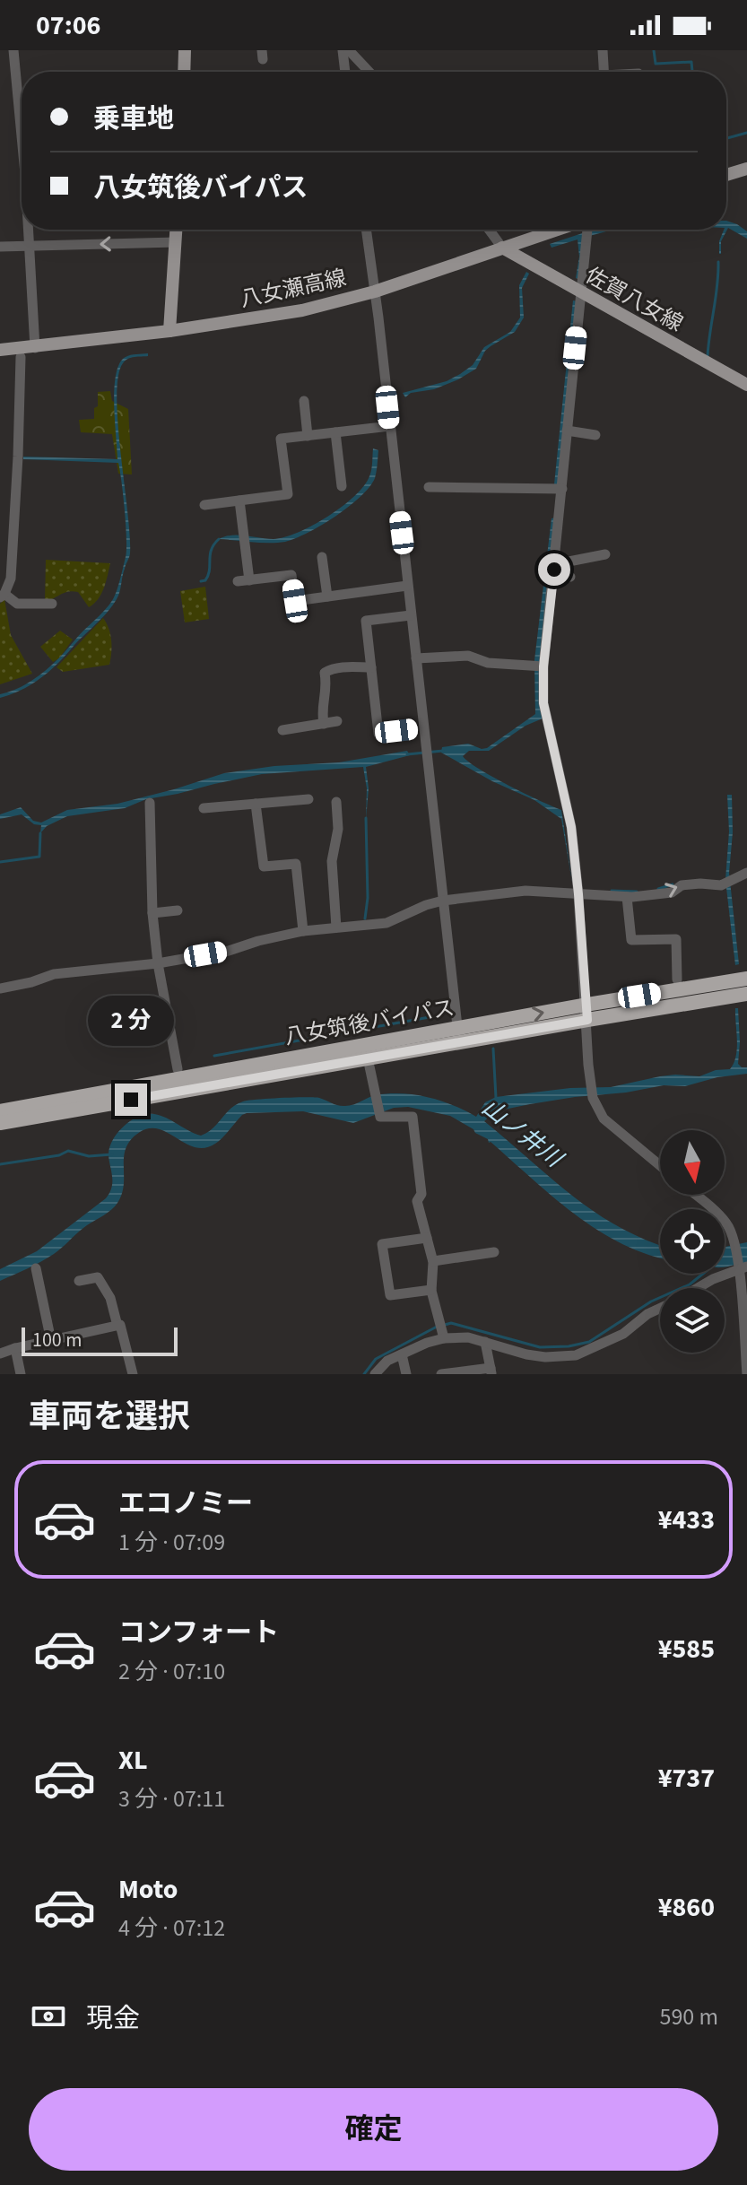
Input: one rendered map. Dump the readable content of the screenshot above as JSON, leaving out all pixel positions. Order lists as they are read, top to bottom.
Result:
{
  "streets": {
    "highway": ["八女筑後バイパス"],
    "main road": ["八女瀬高線", "佐賀八女線"]
  },
  "crossings": [
    ["八女瀬高線", "佐賀八女線"]
  ],
  "water": ["山ノ井川"],
  "scale_bar": "100 m",
  "north": "bottom",
  "page": {
    "status": "07:06",
    "banner": ["乗車地", "八女筑後バイパス"],
    "bubble": "2 分",
    "scale": "100 m",
    "heading": "車両を選択",
    "list": [
      {
        "name": "エコノミー",
        "note": "1 分 · 07:09",
        "value": "¥433"
      },
      {
        "name": "コンフォート",
        "note": "2 分 · 07:10",
        "value": "¥585"
      },
      {
        "name": "XL",
        "note": "3 分 · 07:11",
        "value": "¥737"
      },
      {
        "name": "Moto",
        "note": "4 分 · 07:12",
        "value": "¥860"
      }
    ],
    "pay": ["現金", "590 m"],
    "buttons": "確定"
  }
}
